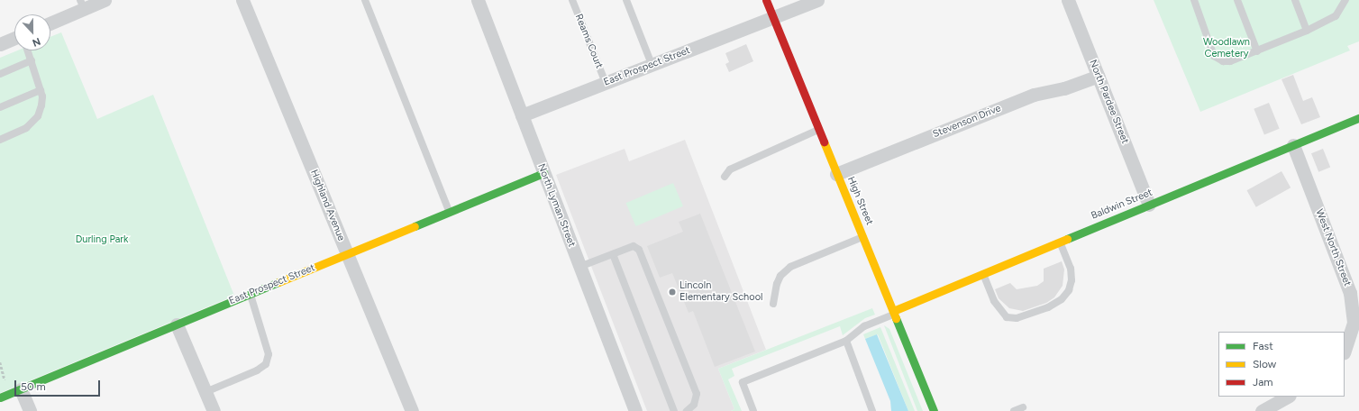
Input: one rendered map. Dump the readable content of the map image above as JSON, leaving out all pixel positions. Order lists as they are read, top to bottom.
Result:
{
  "streets": {
    "street": [
      "East Prospect Street",
      "North Pardee Street",
      "Stevenson Drive",
      "High Street",
      "Baldwin Street",
      "Highland Avenue",
      "North Lyman Street",
      "West North Street"
    ],
    "lane": ["Reams Court"]
  },
  "crossings": [
    ["Reams Court", "East Prospect Street"],
    ["East Prospect Street", "High Street"],
    ["East Prospect Street", "Highland Avenue"],
    ["East Prospect Street", "North Lyman Street"],
    ["North Pardee Street", "Stevenson Drive"],
    ["North Pardee Street", "Baldwin Street"],
    ["Stevenson Drive", "High Street"],
    ["High Street", "Baldwin Street"],
    ["Baldwin Street", "West North Street"]
  ],
  "parks": ["Woodlawn Cemetery", "Durling Park"],
  "places": ["Lincoln Elementary School"],
  "legend": ["Fast", "Slow", "Jam"],
  "scale_bar": "50 m",
  "north": "bottom"
}
